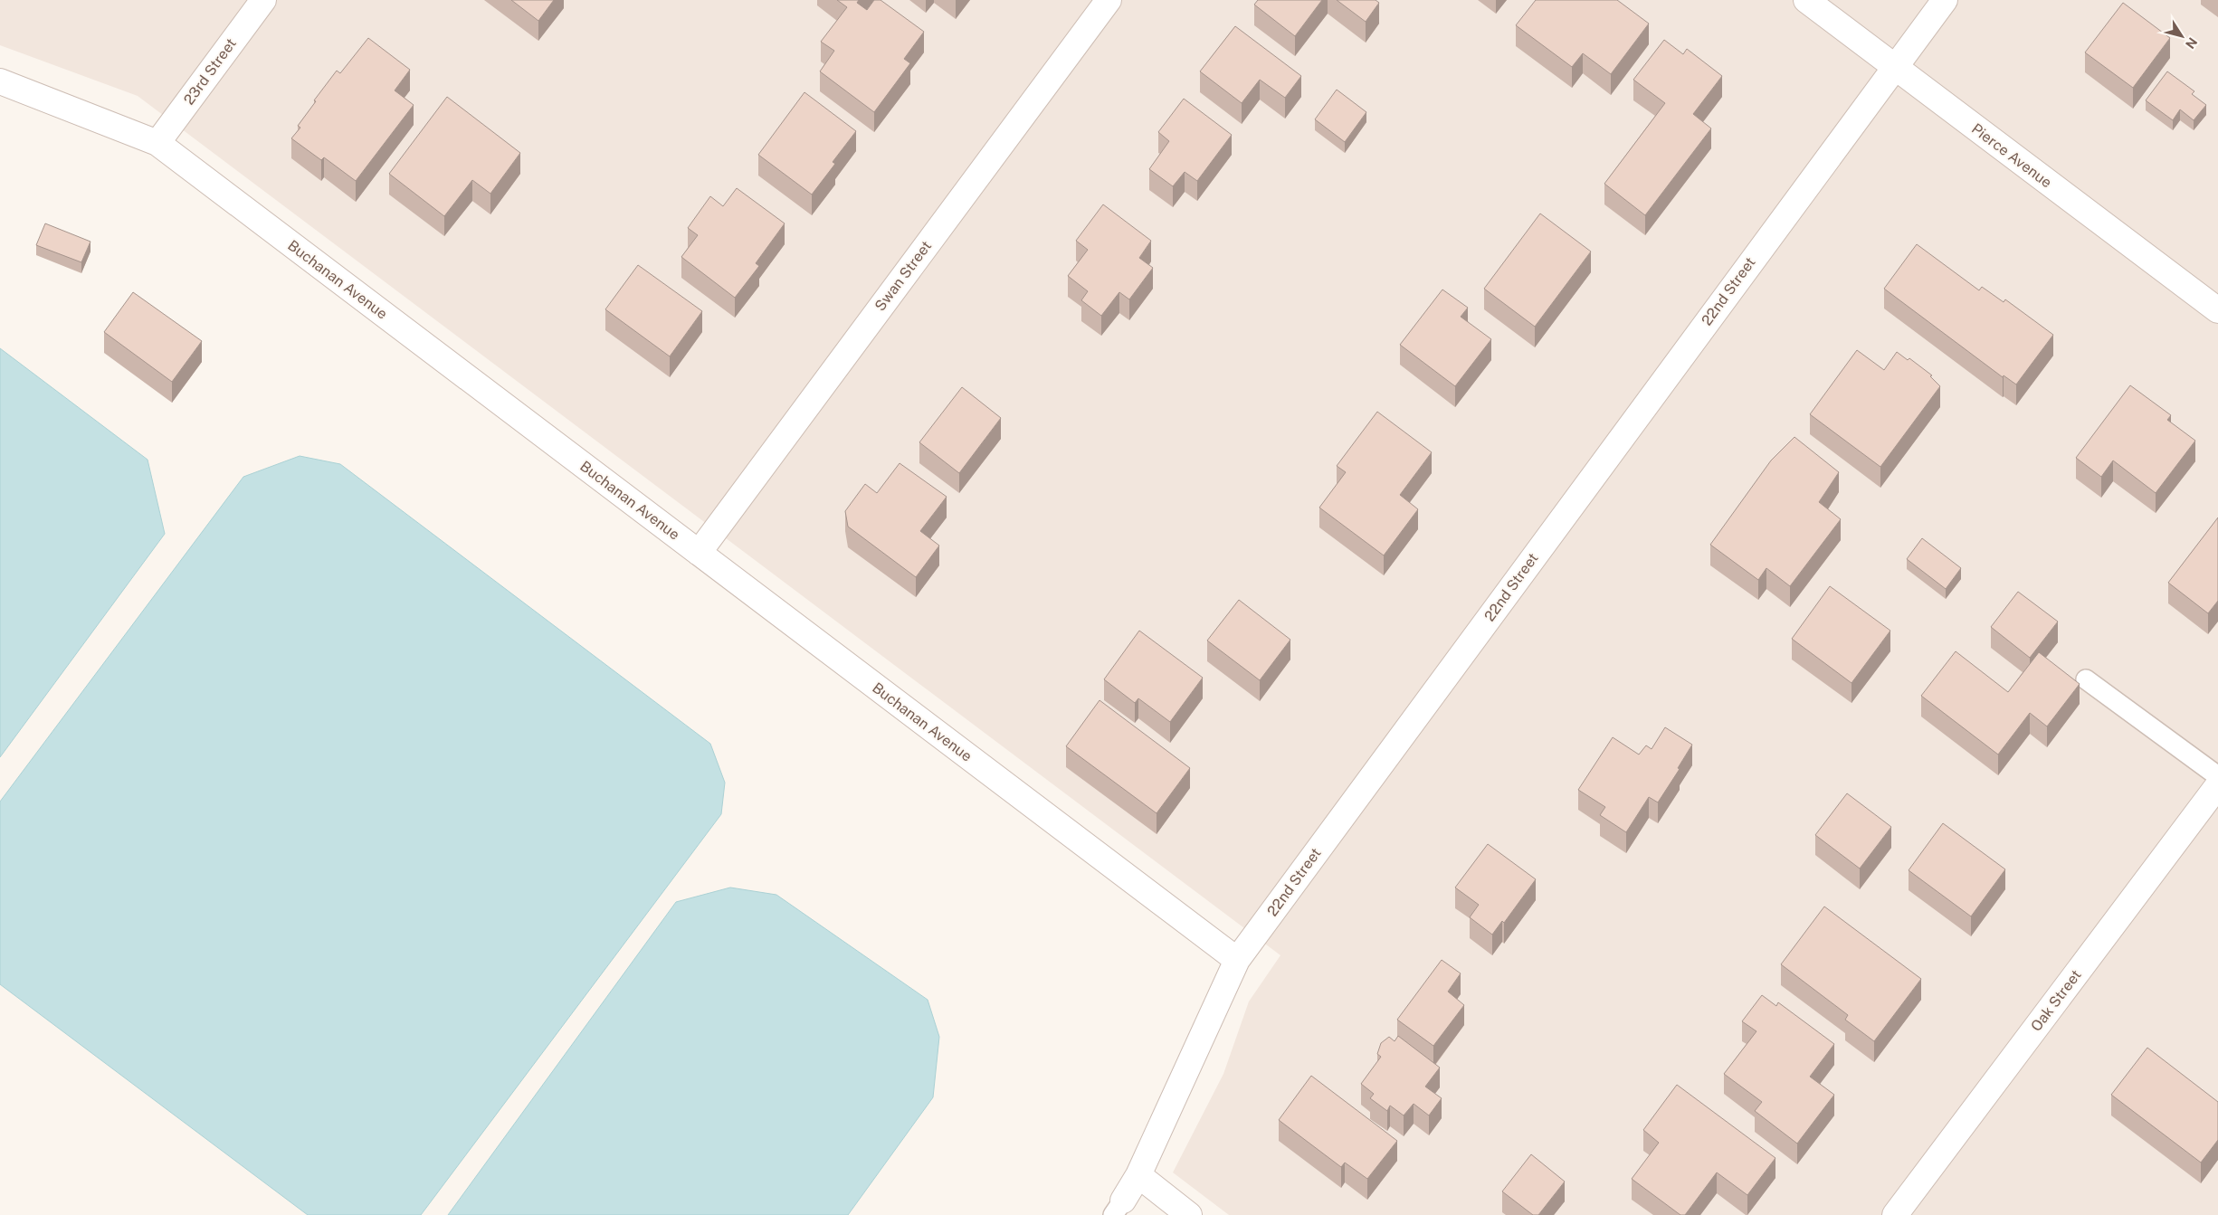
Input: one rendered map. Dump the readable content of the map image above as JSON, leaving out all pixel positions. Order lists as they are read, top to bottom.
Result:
{
  "streets": {
    "street": [
      "23rd Street",
      "Pierce Avenue",
      "Swan Street",
      "Buchanan Avenue",
      "22nd Street",
      "Oak Street"
    ]
  },
  "crossings": [
    ["23rd Street", "Buchanan Avenue"],
    ["Pierce Avenue", "22nd Street"],
    ["Swan Street", "Buchanan Avenue"],
    ["Buchanan Avenue", "22nd Street"]
  ],
  "north": "bottom right"
}
